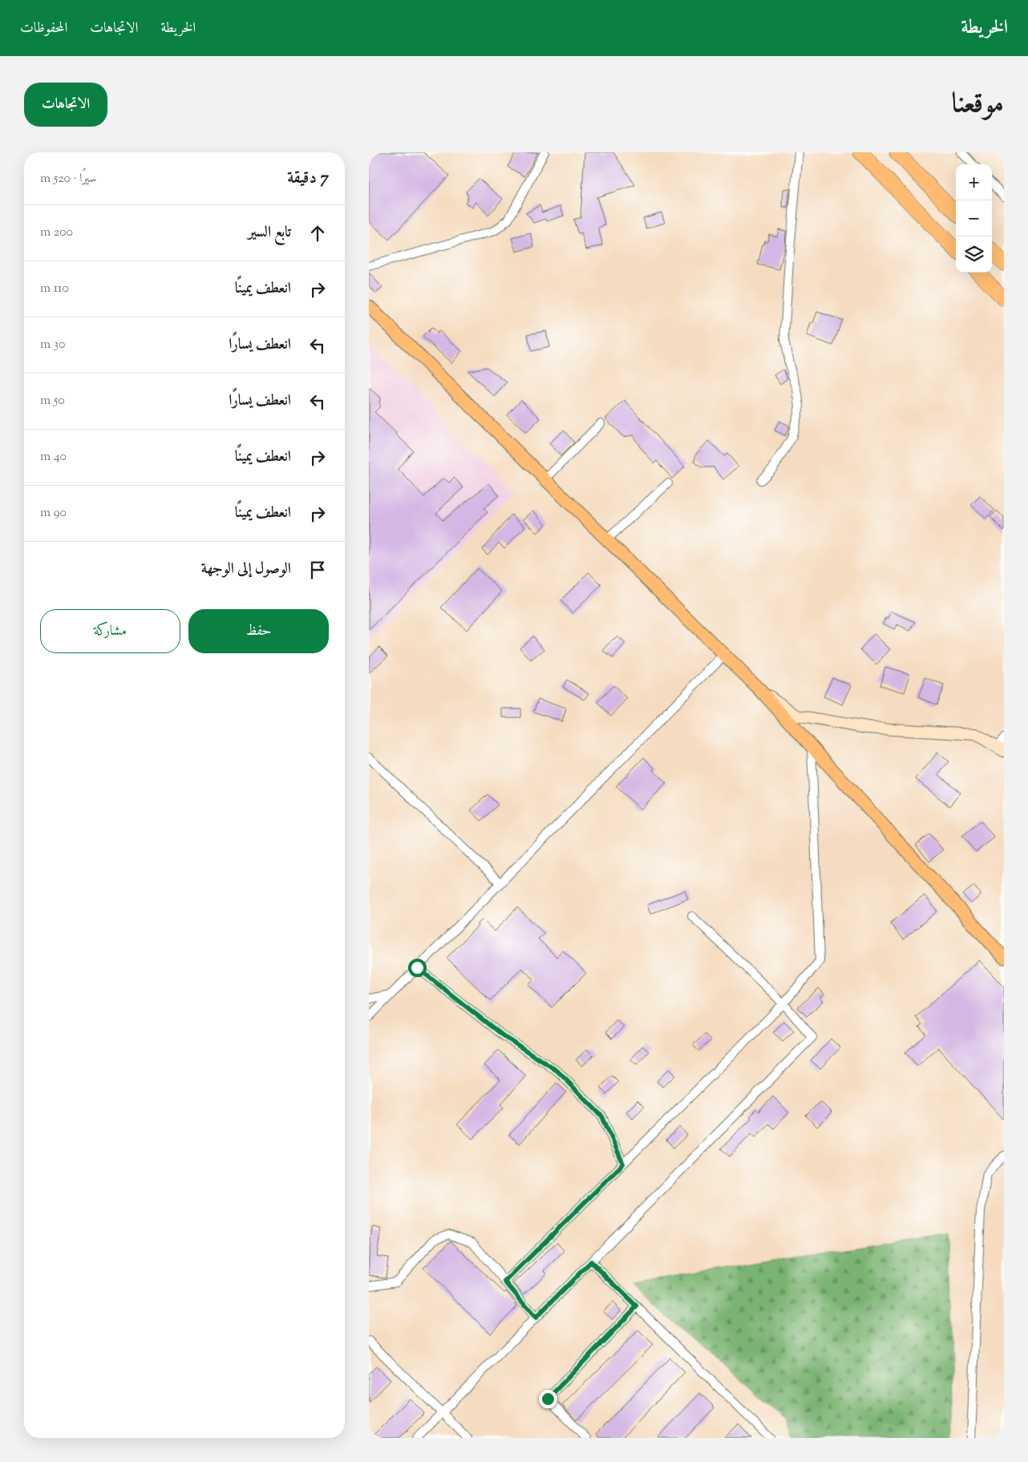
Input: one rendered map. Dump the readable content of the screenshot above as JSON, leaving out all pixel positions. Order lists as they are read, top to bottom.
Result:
{
  "page": {
    "header": "الخريطة",
    "nav": ["الخريطة", "الاتجاهات", "المحفوظات"],
    "title": "موقعنا",
    "buttons": [
      "الاتجاهات",
      ["حفظ", "مشاركة"]
    ],
    "heading": ["7 دقيقة", "سيرًا · 520 m"],
    "map_buttons": ["+", "−"],
    "list": [
      ["تابع السير", "200 m"],
      ["انعطف يمينًا", "110 m"],
      ["انعطف يسارًا", "30 m"],
      ["انعطف يسارًا", "50 m"],
      ["انعطف يمينًا", "40 m"],
      ["انعطف يمينًا", "90 m"],
      "الوصول إلى الوجهة"
    ]
  }
}
